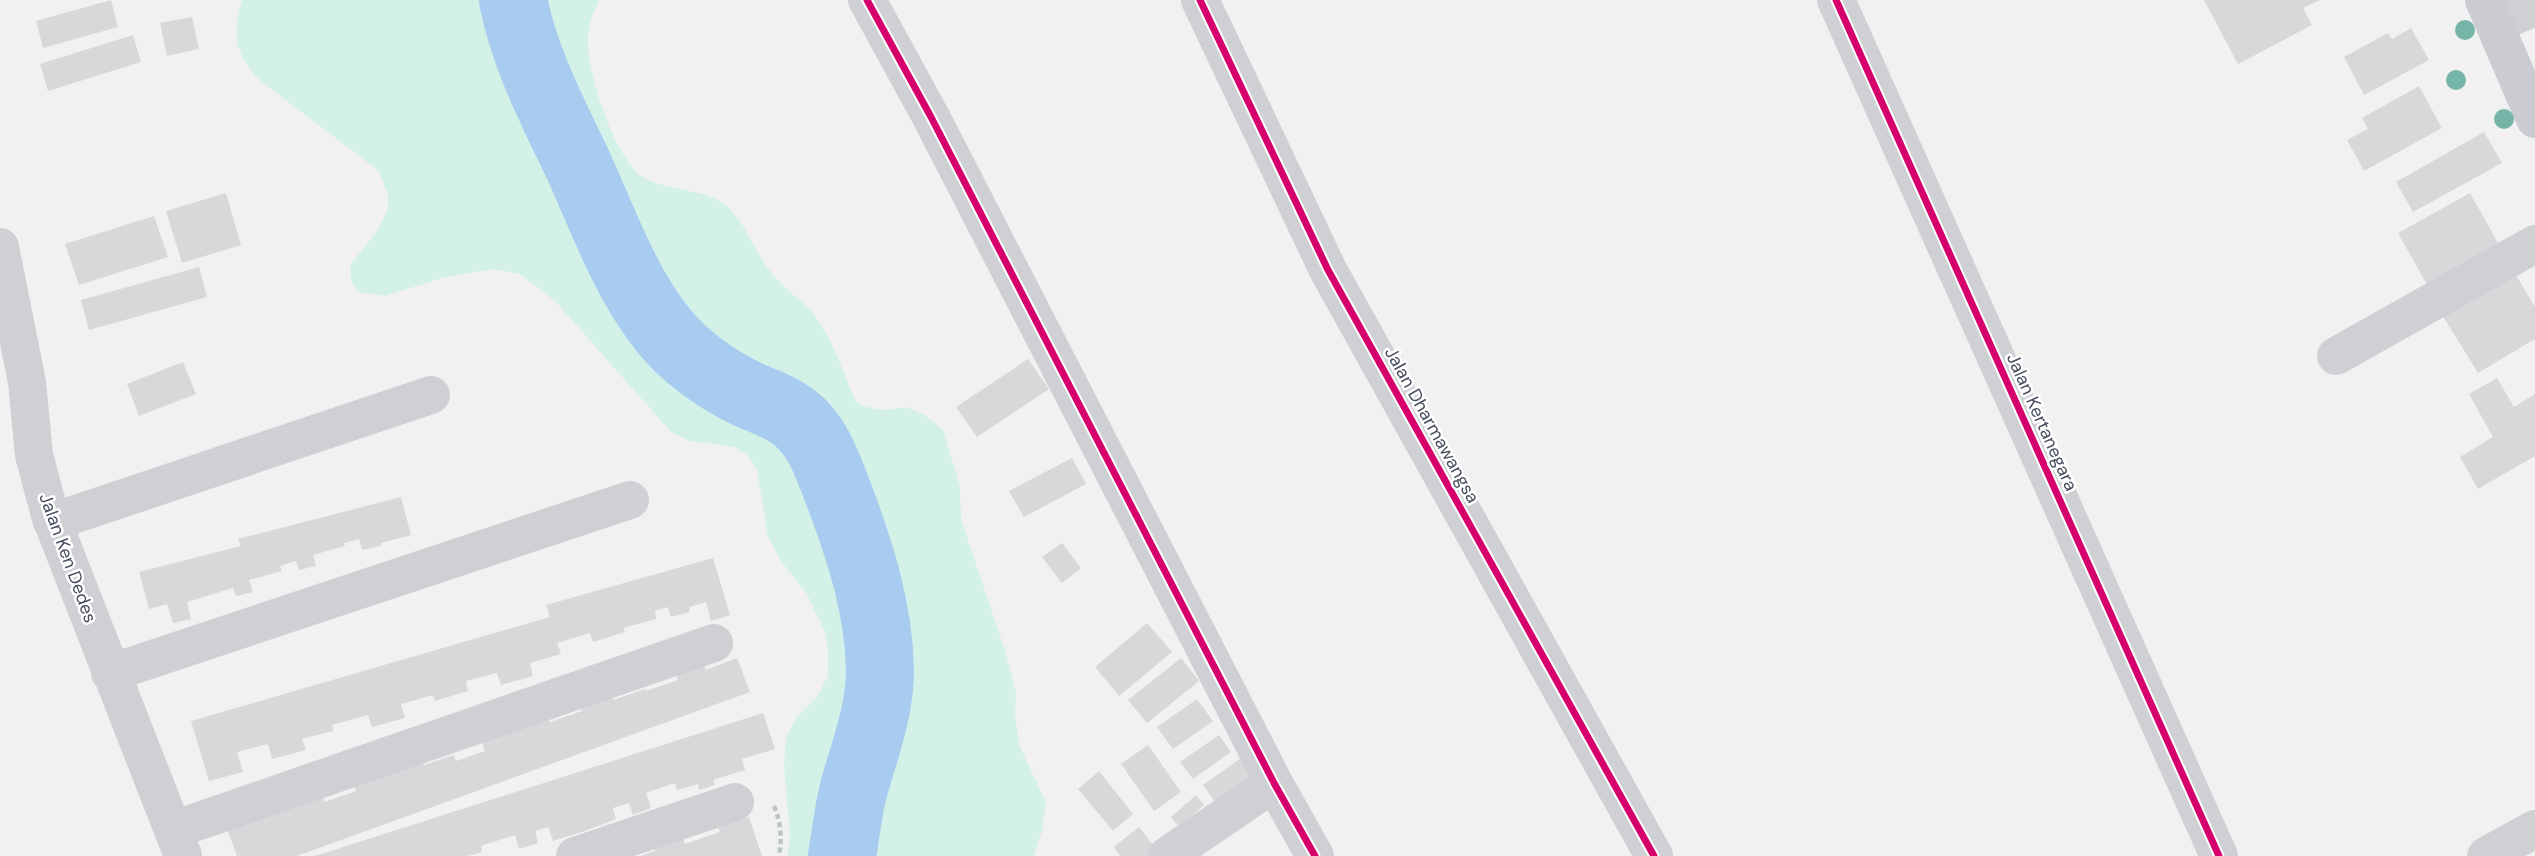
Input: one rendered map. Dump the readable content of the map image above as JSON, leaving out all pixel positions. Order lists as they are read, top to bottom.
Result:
{
  "streets": {
    "street": ["Jalan Kertanegara", "Jalan Dharmawangsa", "Jalan Ken Dedes"]
  }
}
